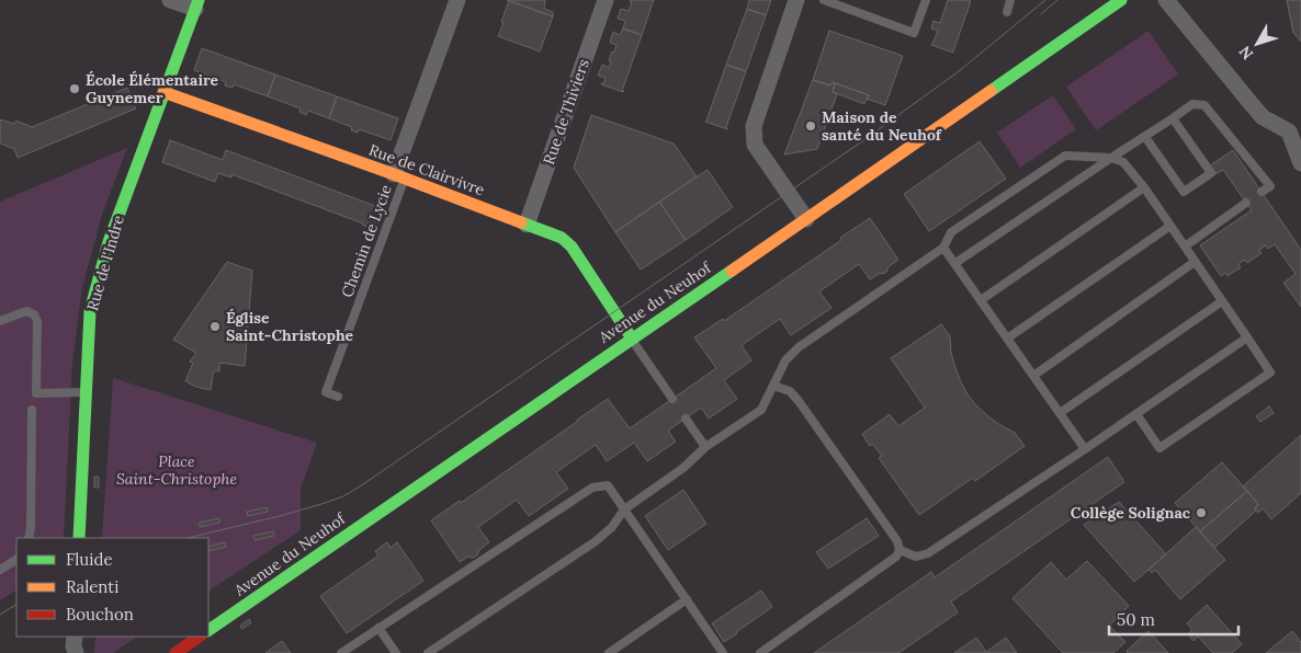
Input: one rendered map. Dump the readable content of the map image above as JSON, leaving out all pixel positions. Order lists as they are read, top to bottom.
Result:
{
  "streets": {
    "street": [
      "Rue de Thiviers",
      "Rue de Clairvivre",
      "Rue de l'Indre",
      "Avenue du Neuhof"
    ],
    "lane": ["Chemin de Lycie"]
  },
  "crossings": [
    ["Rue de Thiviers", "Rue de Clairvivre"],
    ["Rue de Clairvivre", "Chemin de Lycie"],
    ["Rue de Clairvivre", "Rue de l'Indre"],
    ["Rue de Clairvivre", "Avenue du Neuhof"]
  ],
  "parks": ["Place Saint-Christophe"],
  "places": [
    "École Élémentaire Guynemer",
    "Maison de santé du Neuhof",
    "Église Saint-Christophe",
    "Collège Solignac"
  ],
  "legend": ["Fluide", "Ralenti", "Bouchon"],
  "scale_bar": "50 m",
  "north": "bottom left"
}
